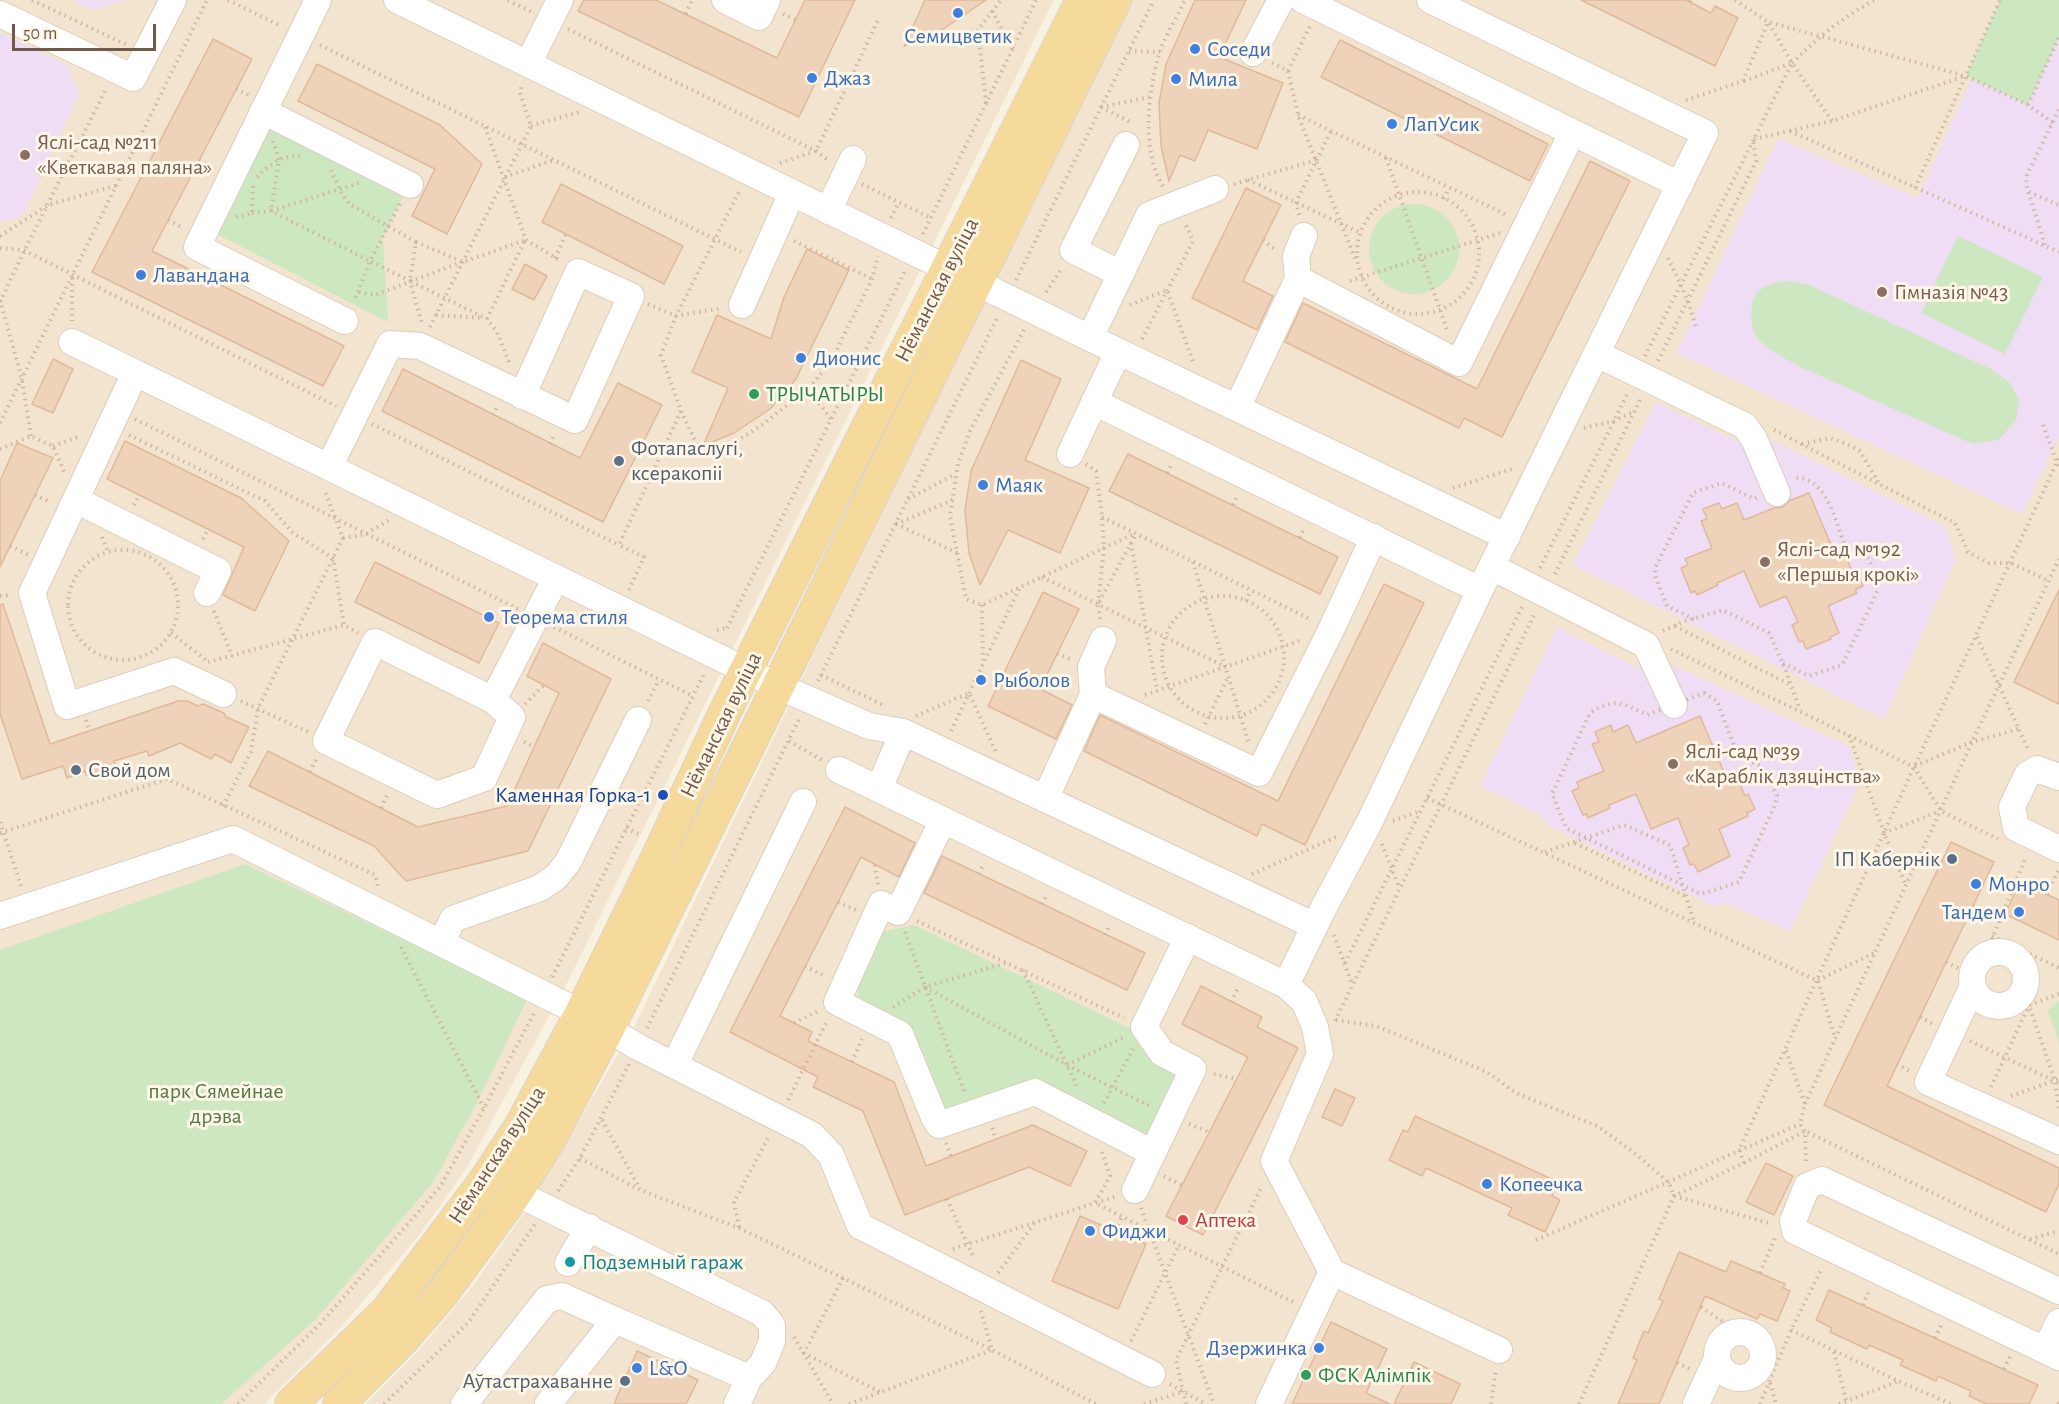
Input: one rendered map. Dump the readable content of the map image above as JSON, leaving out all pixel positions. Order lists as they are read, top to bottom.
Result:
{
  "streets": {
    "main road": ["Нёманская вуліца"]
  },
  "parks": ["парк Сямейнае дрэва"],
  "places": [
    "Семицветик",
    "Соседи",
    "Джаз",
    "Мила",
    "ЛапУсик",
    "Яслі-сад №211 «Кветкавая паляна»",
    "Лавандана",
    "Гімназія №43",
    "Дионис",
    "ТРЫЧАТЫРЫ",
    "Фотапаслугі, ксеракопіі",
    "Маяк",
    "Яслі-сад №192 «Першыя крокі»",
    "Теорема стиля",
    "Рыболов",
    "Яслі-сад №39 «Караблік дзяцінства»",
    "Свой дом",
    "Каменная Горка-1",
    "ІП Кабернік",
    "Монро",
    "Тандем",
    "Копеечка",
    "Аптека",
    "Фиджи",
    "Подземный гараж",
    "Дзержинка",
    "L&O",
    "ФСК Алімпік",
    "Аўтастрахаванне"
  ],
  "scale_bar": "50 m"
}
